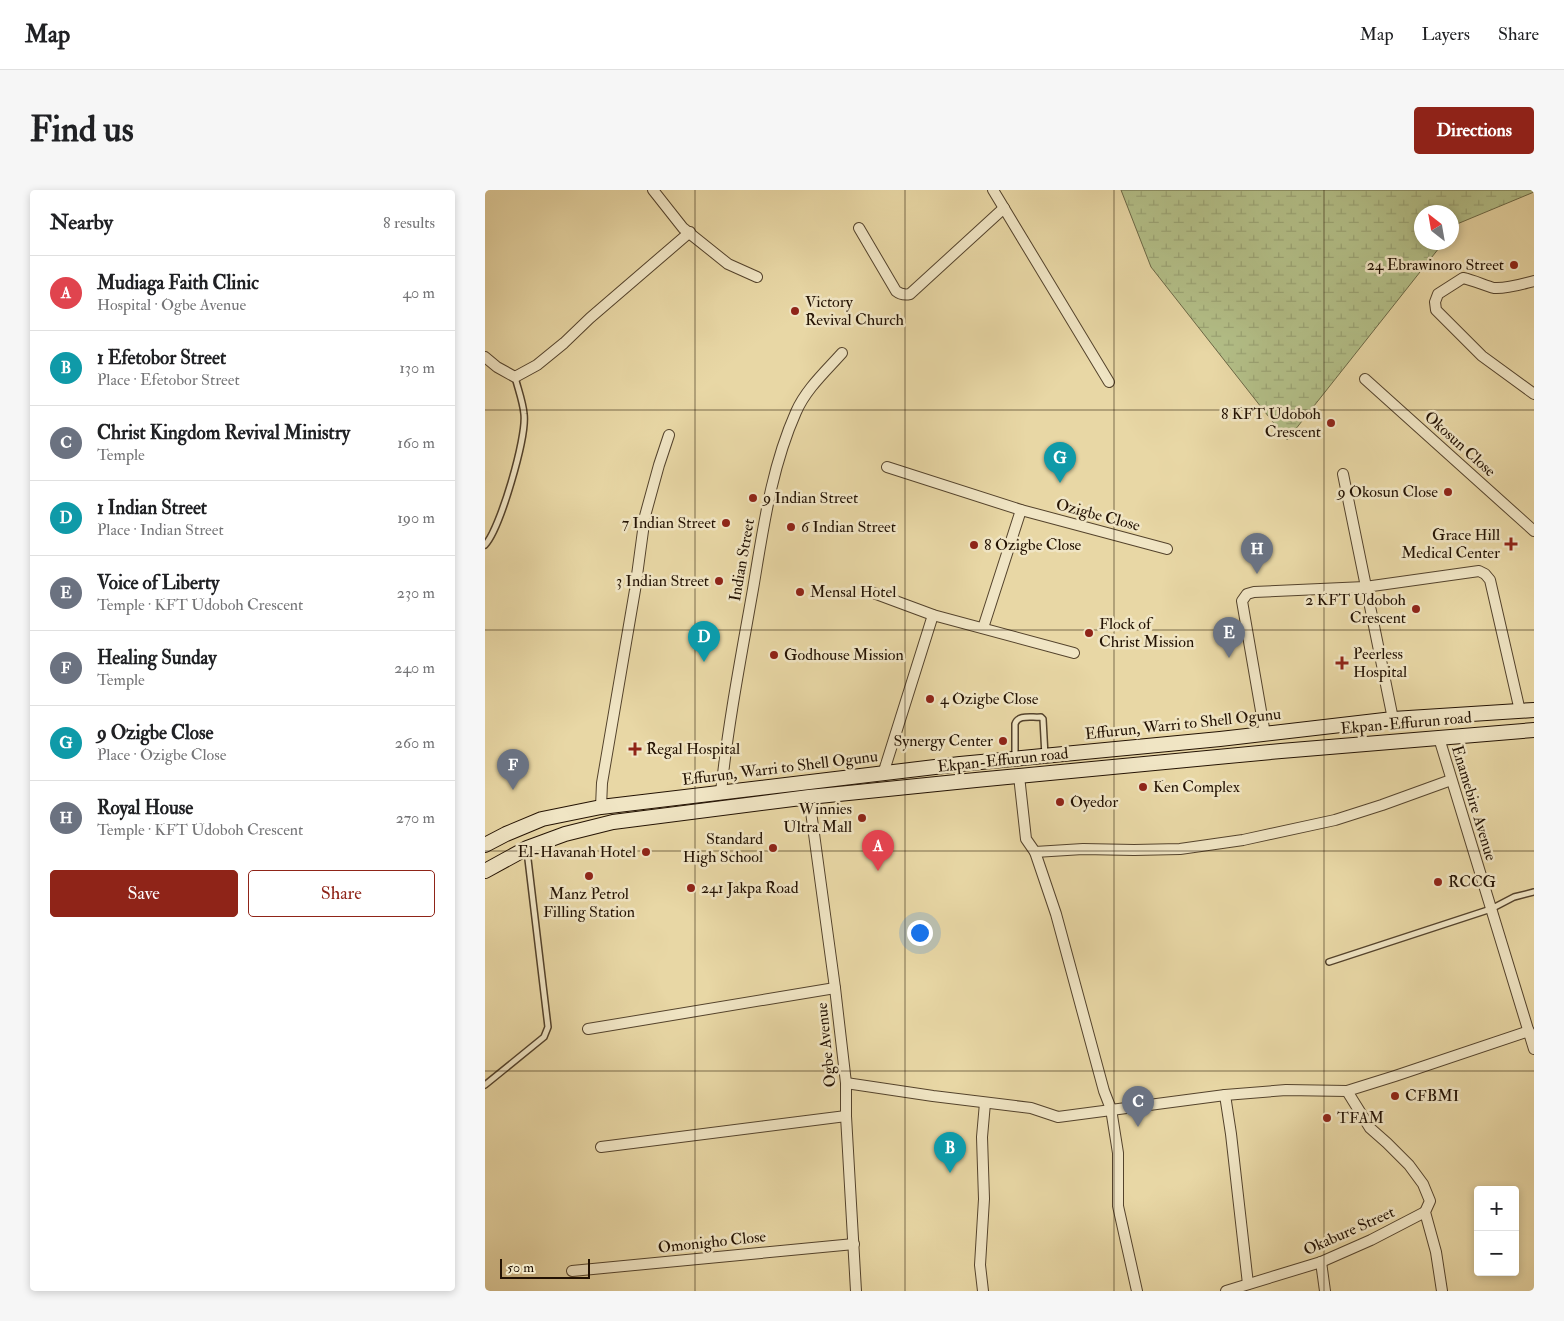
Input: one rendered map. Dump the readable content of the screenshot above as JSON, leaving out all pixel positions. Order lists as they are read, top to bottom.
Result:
{
  "streets": {
    "main road": ["Ekpan-Effurun road", "Effurun, Warri to Shell Ogunu"],
    "street": [
      "Okosun Close",
      "Ozigbe Close",
      "Indian Street",
      "Enamebire Avenue",
      "Ogbe Avenue",
      "Okabure Street",
      "Omonigho Close"
    ]
  },
  "crossings": [
    ["Indian Street", "Effurun, Warri to Shell Ogunu"],
    ["Ekpan-Effurun road", "Enamebire Avenue"],
    ["Ekpan-Effurun road", "Ogbe Avenue"],
    ["Ogbe Avenue", "Omonigho Close"]
  ],
  "places": {
    "other": [
      "24 Ebrawinoro Street",
      "Victory Revival Church",
      "8 KFT Udoboh Crescent",
      "9 Okosun Close",
      "9 Indian Street",
      "7 Indian Street",
      "6 Indian Street",
      "8 Ozigbe Close",
      "3 Indian Street",
      "Mensal Hotel",
      "2 KFT Udoboh Crescent",
      "Flock of Christ Mission",
      "Godhouse Mission",
      "4 Ozigbe Close",
      "Synergy Center",
      "Ken Complex",
      "Oyedor",
      "Winnies Ultra Mall",
      "Standard High School",
      "El-Havanah Hotel",
      "Manz Petrol Filling Station",
      "RCCG",
      "241 Jakpa Road",
      "CFBMI",
      "TFAM"
    ],
    "health": ["Grace Hill Medical Center", "Peerless Hospital", "Regal Hospital"]
  },
  "scale_bar": "50 m",
  "north": "top left",
  "page": {
    "header": "Map",
    "nav": ["Map", "Layers", "Share"],
    "buttons": [
      "Directions",
      ["Save", "Share"]
    ],
    "title": "Find us",
    "heading": ["Nearby", "8 results"],
    "list": [
      {
        "mark": "A",
        "name": "Mudiaga Faith Clinic",
        "note": "Hospital · Ogbe Avenue",
        "value": "40 m"
      },
      {
        "mark": "B",
        "name": "1 Efetobor Street",
        "note": "Place · Efetobor Street",
        "value": "130 m"
      },
      {
        "mark": "C",
        "name": "Christ Kingdom Revival Ministry",
        "note": "Temple",
        "value": "160 m"
      },
      {
        "mark": "D",
        "name": "1 Indian Street",
        "note": "Place · Indian Street",
        "value": "190 m"
      },
      {
        "mark": "E",
        "name": "Voice of Liberty",
        "note": "Temple · KFT Udoboh Crescent",
        "value": "230 m"
      },
      {
        "mark": "F",
        "name": "Healing Sunday",
        "note": "Temple",
        "value": "240 m"
      },
      {
        "mark": "G",
        "name": "9 Ozigbe Close",
        "note": "Place · Ozigbe Close",
        "value": "260 m"
      },
      {
        "mark": "H",
        "name": "Royal House",
        "note": "Temple · KFT Udoboh Crescent",
        "value": "270 m"
      }
    ],
    "pins": [
      "G",
      "H",
      "E",
      "D",
      "F",
      "A",
      "C",
      "B"
    ],
    "map_buttons": ["+", "−"],
    "scale": "50 m"
  }
}
